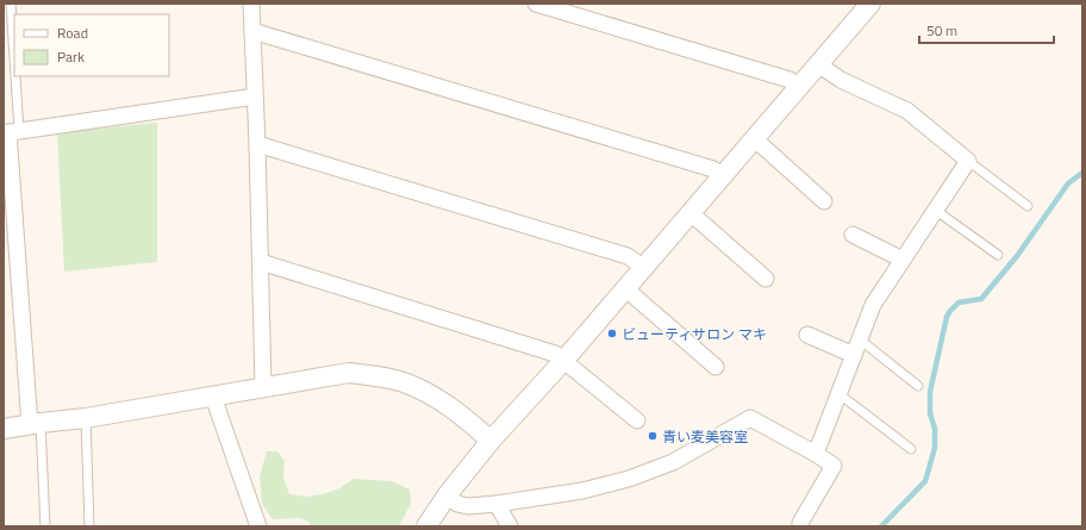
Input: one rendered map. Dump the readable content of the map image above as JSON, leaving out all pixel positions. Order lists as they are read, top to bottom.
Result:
{
  "places": ["ビューティサロン マキ", "青い麦美容室"],
  "legend": ["Road", "Park"],
  "scale_bar": "50 m"
}
